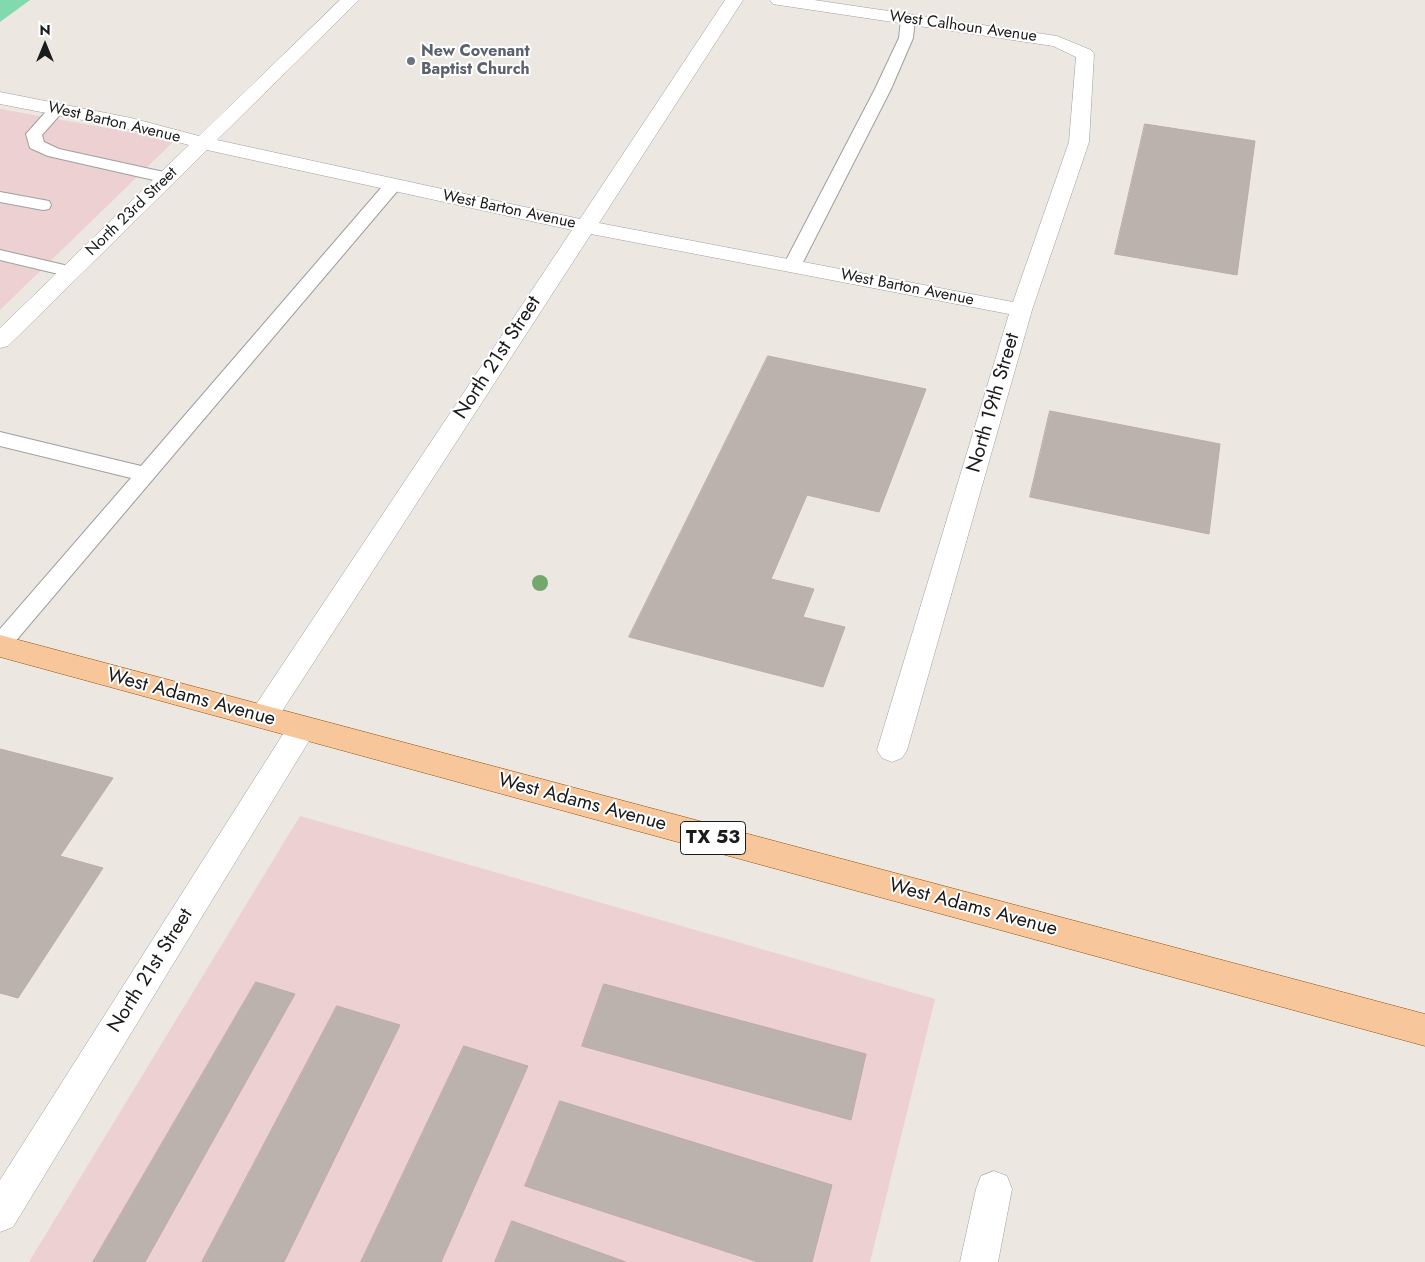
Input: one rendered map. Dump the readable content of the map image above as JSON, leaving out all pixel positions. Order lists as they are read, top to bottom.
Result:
{
  "streets": {
    "main road": ["West Adams Avenue", "TX 53"],
    "street": [
      "West Calhoun Avenue",
      "West Barton Avenue",
      "North 23rd Street",
      "North 21st Street",
      "North 19th Street"
    ]
  },
  "crossings": [
    ["West Calhoun Avenue", "North 19th Street"],
    ["West Barton Avenue", "North 23rd Street"],
    ["West Barton Avenue", "North 21st Street"],
    ["West Barton Avenue", "North 19th Street"],
    ["North 21st Street", "West Adams Avenue"]
  ],
  "places": ["New Covenant Baptist Church"],
  "north": "top"
}
